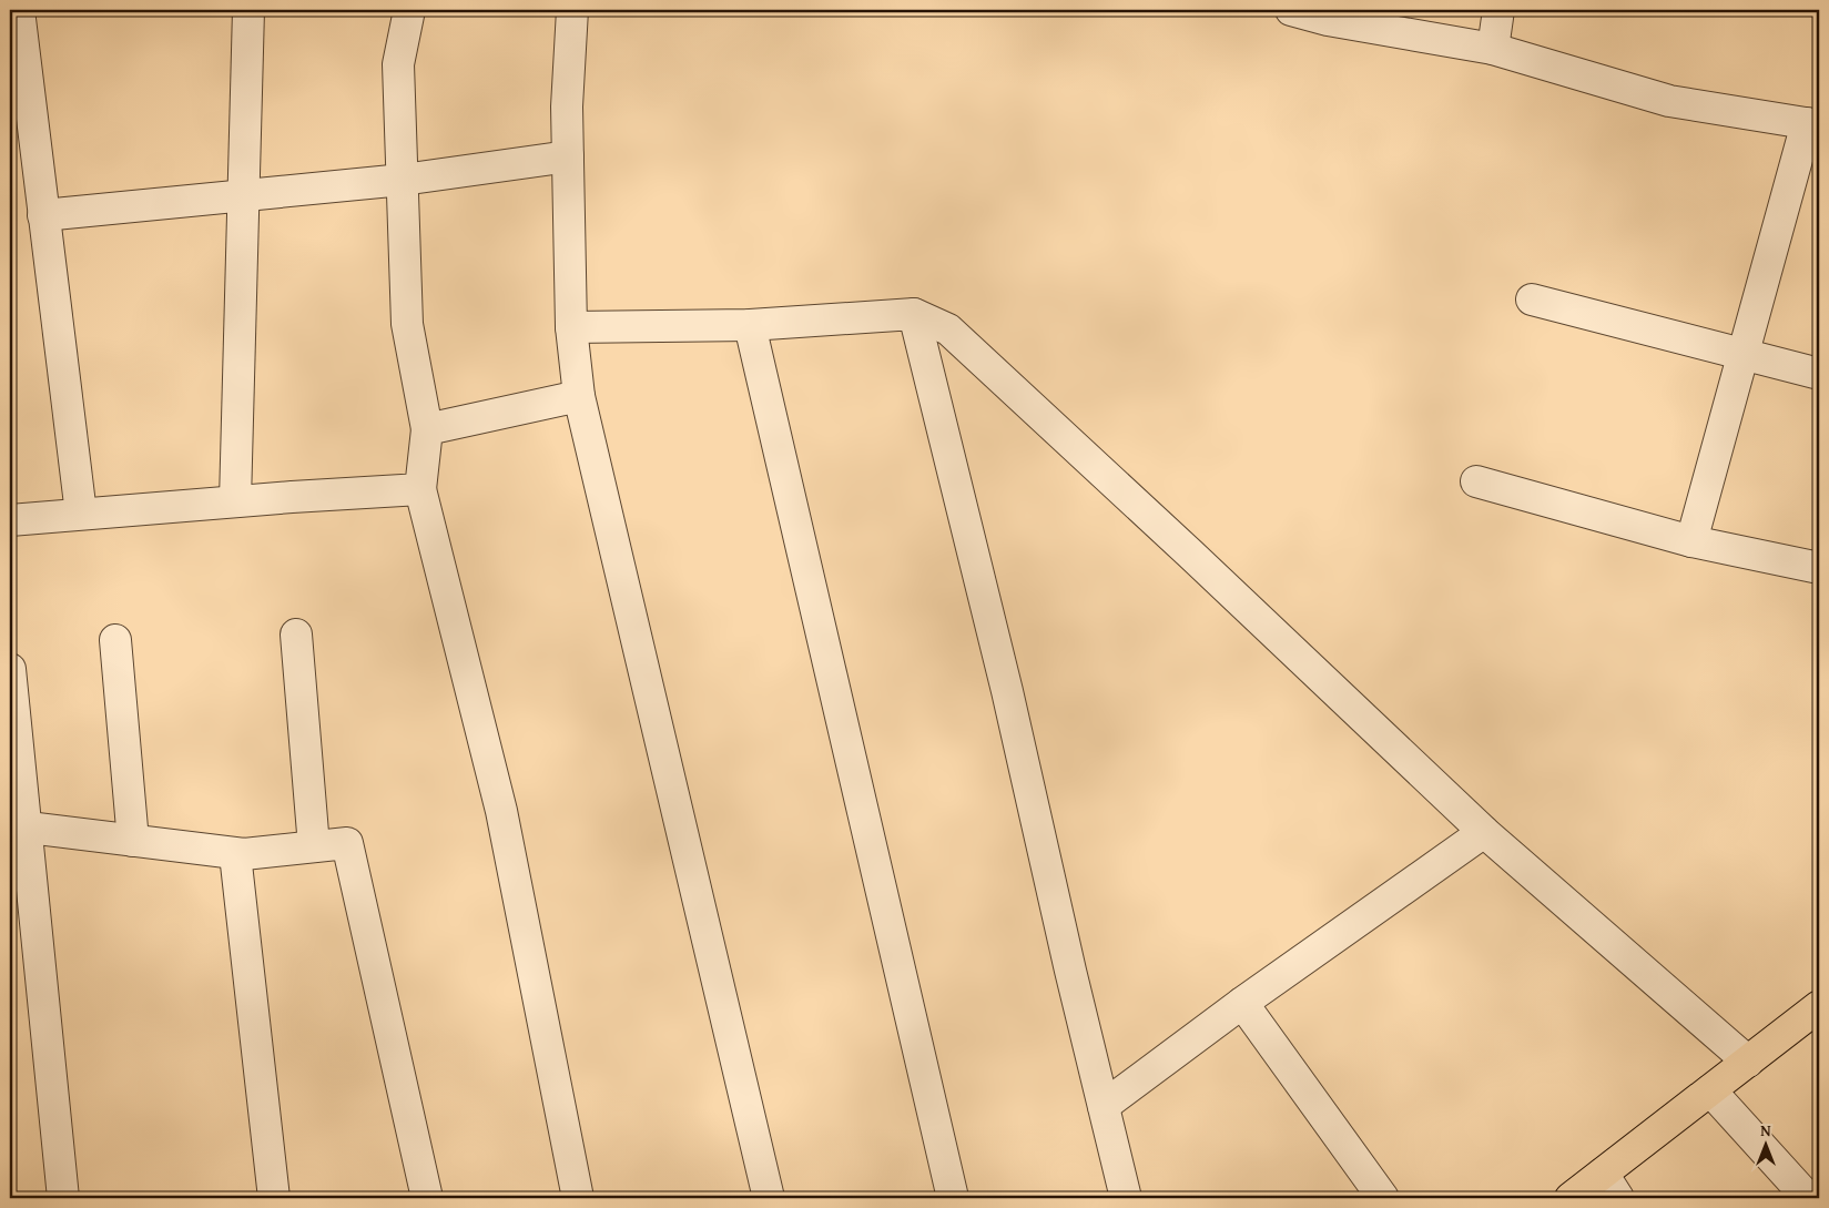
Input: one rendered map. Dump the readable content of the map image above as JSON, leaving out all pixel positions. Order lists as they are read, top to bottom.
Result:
{
  "north": "top"
}
